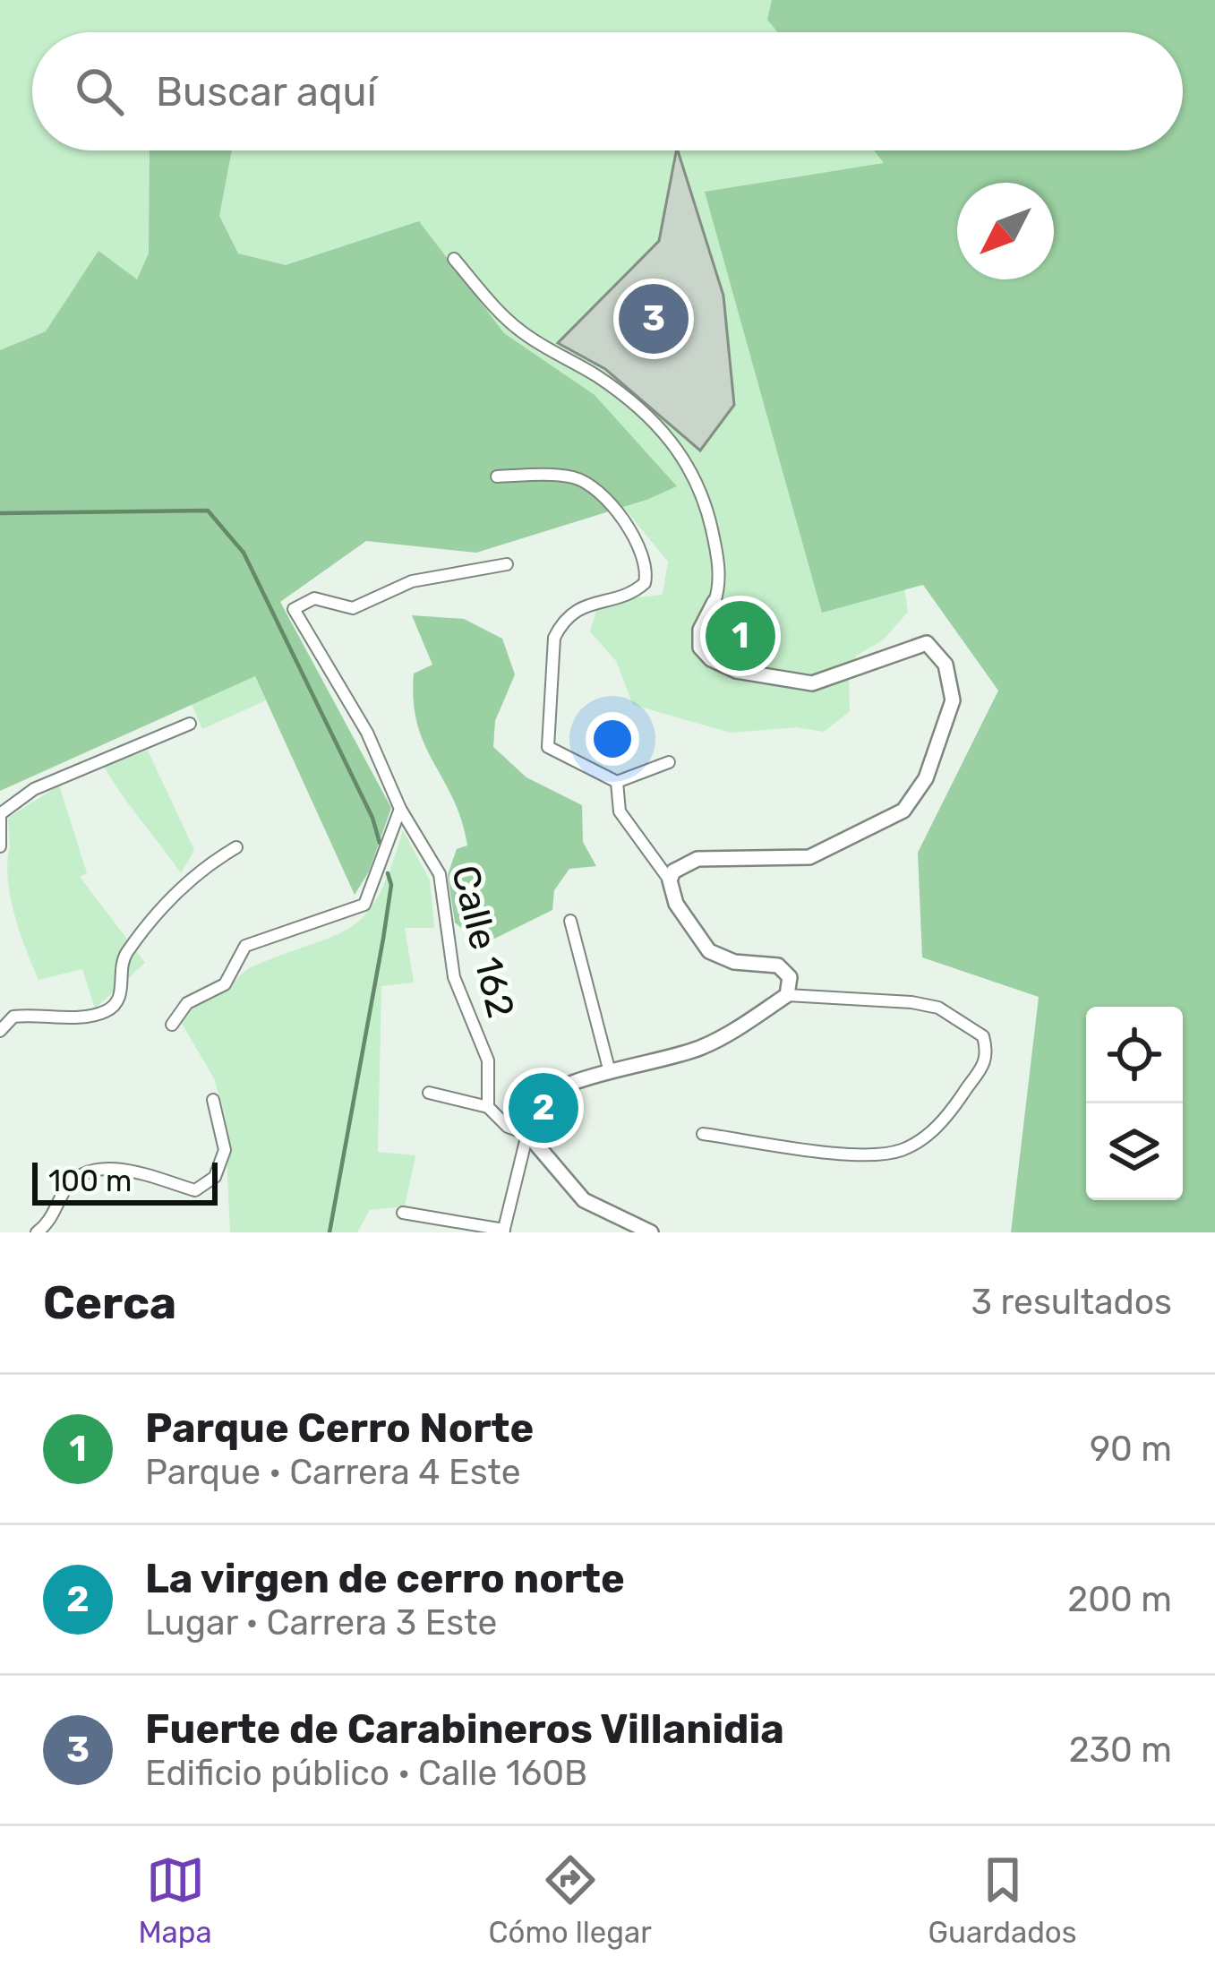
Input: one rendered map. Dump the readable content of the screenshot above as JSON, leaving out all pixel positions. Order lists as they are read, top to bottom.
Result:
{
  "streets": {
    "street": ["Calle 162"]
  },
  "scale_bar": "100 m",
  "north": "bottom left",
  "page": {
    "search": "Buscar aquí",
    "pins": ["3", "1", "2"],
    "scale": "100 m",
    "heading": ["Cerca", "3 resultados"],
    "list": [
      {
        "mark": "1",
        "name": "Parque Cerro Norte",
        "note": "Parque · Carrera 4 Este",
        "value": "90 m"
      },
      {
        "mark": "2",
        "name": "La virgen de cerro norte",
        "note": "Lugar · Carrera 3 Este",
        "value": "200 m"
      },
      {
        "mark": "3",
        "name": "Fuerte de Carabineros Villanidia",
        "note": "Edificio público · Calle 160B",
        "value": "230 m"
      }
    ],
    "nav": ["Mapa", "Cómo llegar", "Guardados"]
  }
}
